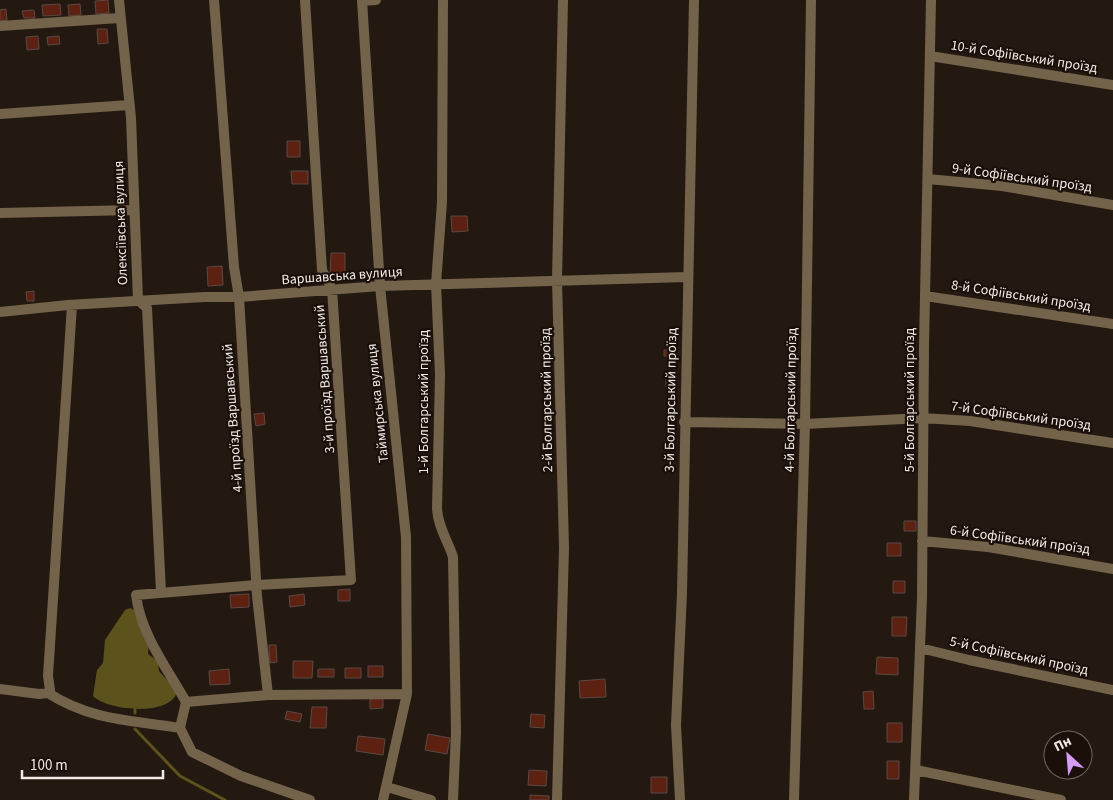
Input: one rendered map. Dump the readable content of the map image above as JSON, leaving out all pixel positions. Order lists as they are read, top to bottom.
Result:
{
  "streets": {
    "street": [
      "10-й Софіївський проїзд",
      "9-й Софіївський проїзд",
      "Олексіївська вулиця",
      "Варшавська вулиця",
      "8-й Софіївський проїзд",
      "3-й проїзд Варшавський",
      "2-й Болгарський проїзд",
      "3-й Болгарський проїзд",
      "4-й Болгарський проїзд",
      "5-й Болгарський проїзд",
      "1-й Болгарський проїзд",
      "Таймирська вулиця",
      "7-й Софіївський проїзд",
      "4-й проїзд Варшавський",
      "6-й Софіївський проїзд",
      "5-й Софіївський проїзд"
    ]
  },
  "crossings": [
    ["10-й Софіївський проїзд", "5-й Болгарський проїзд"],
    ["9-й Софіївський проїзд", "5-й Болгарський проїзд"],
    ["Олексіївська вулиця", "Варшавська вулиця"],
    ["Варшавська вулиця", "3-й проїзд Варшавський"],
    ["Варшавська вулиця", "2-й Болгарський проїзд"],
    ["Варшавська вулиця", "3-й Болгарський проїзд"],
    ["Варшавська вулиця", "1-й Болгарський проїзд"],
    ["Варшавська вулиця", "Таймирська вулиця"],
    ["Варшавська вулиця", "4-й проїзд Варшавський"],
    ["8-й Софіївський проїзд", "5-й Болгарський проїзд"],
    ["3-й проїзд Варшавський", "4-й проїзд Варшавський"],
    ["3-й Болгарський проїзд", "7-й Софіївський проїзд"],
    ["4-й Болгарський проїзд", "7-й Софіївський проїзд"],
    ["5-й Болгарський проїзд", "7-й Софіївський проїзд"],
    ["5-й Болгарський проїзд", "6-й Софіївський проїзд"],
    ["5-й Болгарський проїзд", "5-й Софіївський проїзд"]
  ],
  "scale_bar": "100 m",
  "north": "top left"
}
